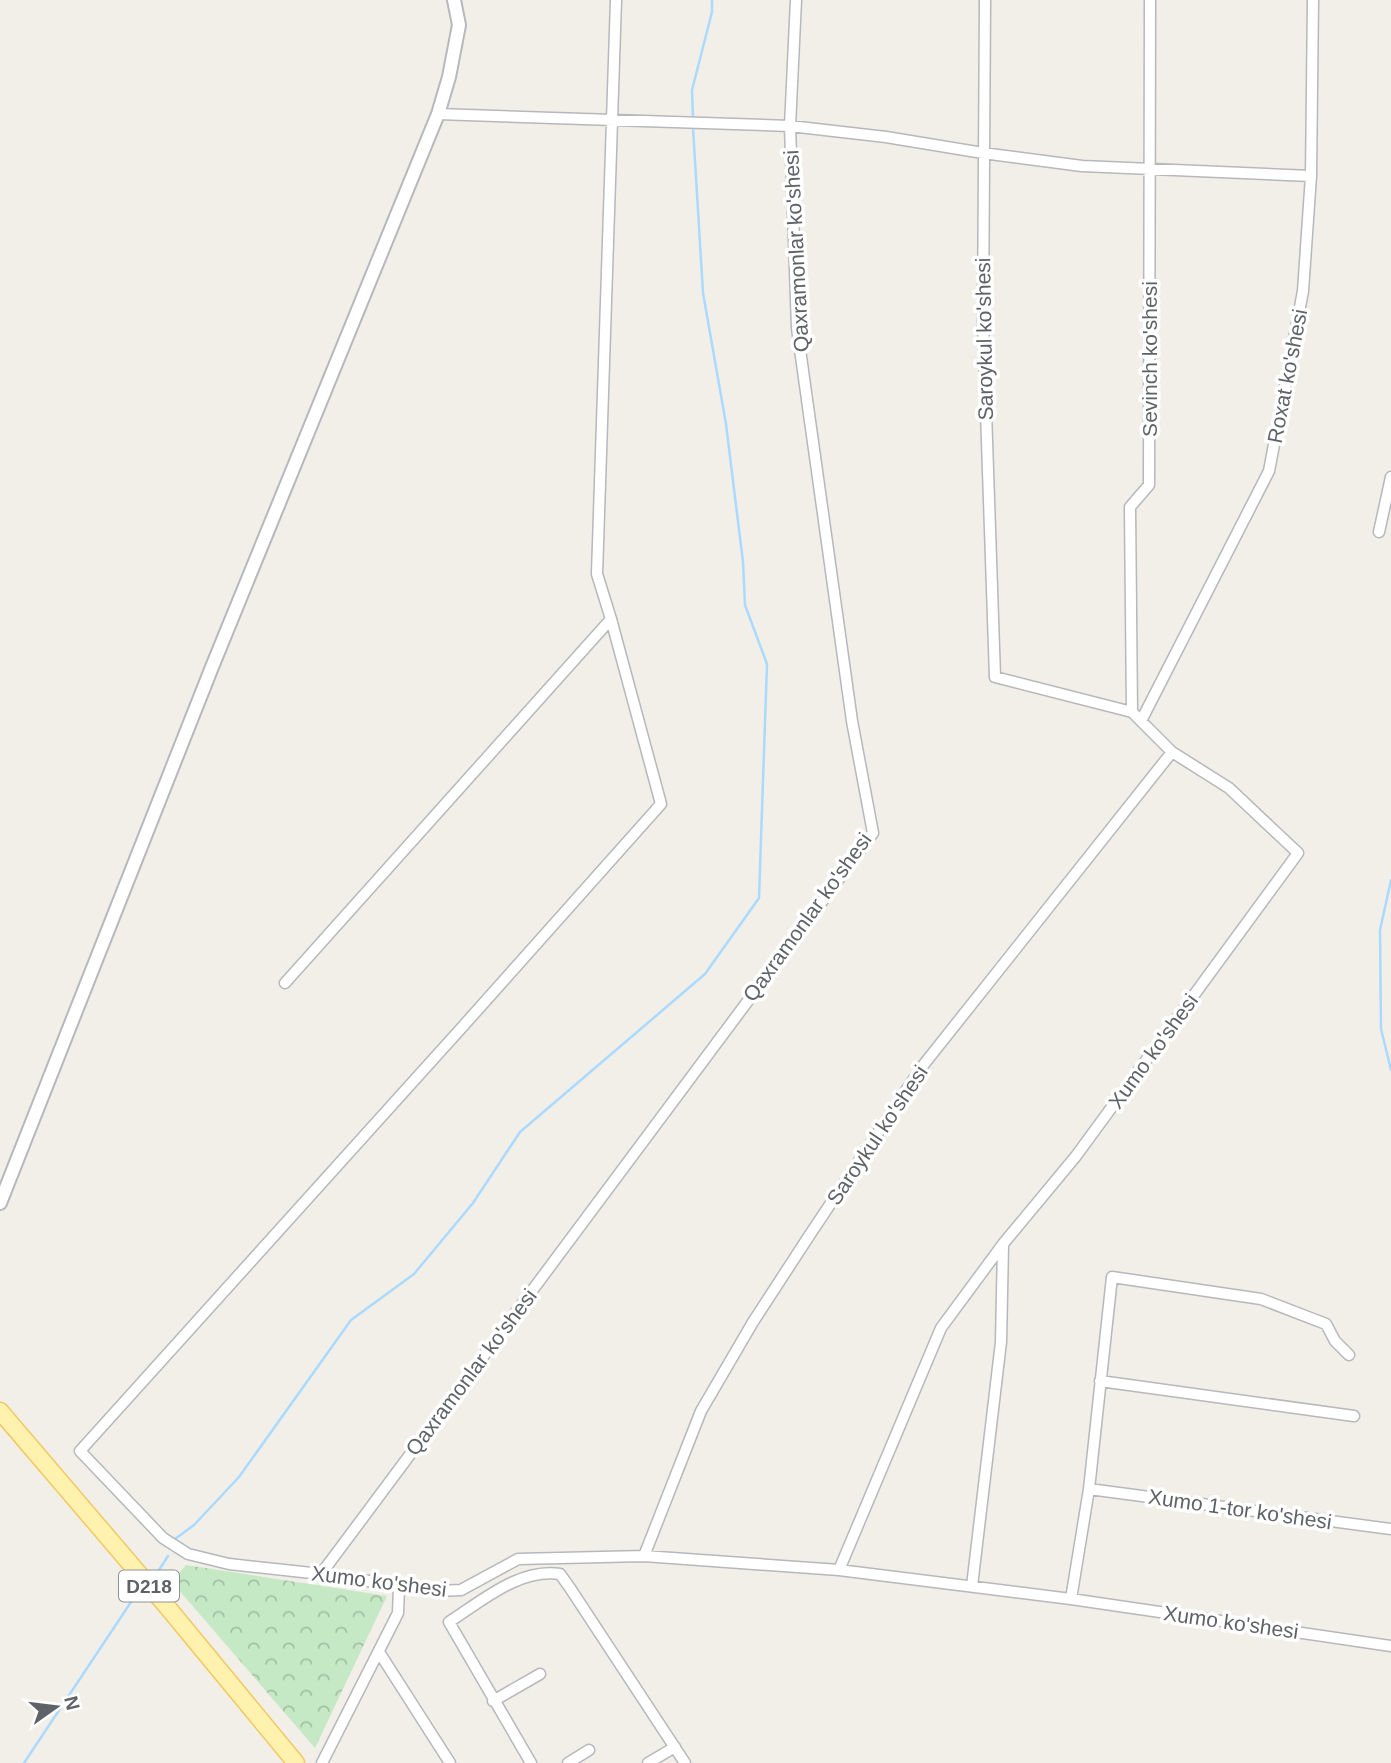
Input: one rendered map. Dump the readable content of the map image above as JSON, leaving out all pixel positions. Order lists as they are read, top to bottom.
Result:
{
  "streets": {
    "main road": ["D218"],
    "street": [
      "Qaxramonlar ko'shesi",
      "Saroykul ko'shesi",
      "Sevinch ko'shesi",
      "Roxat ko'shesi",
      "Xumo ko'shesi",
      "Xumo 1-tor ko'shesi"
    ]
  },
  "crossings": [
    ["Qaxramonlar ko'shesi", "Xumo ko'shesi"],
    ["Saroykul ko'shesi", "Sevinch ko'shesi"],
    ["Saroykul ko'shesi", "Xumo ko'shesi"]
  ],
  "north": "right"
}
